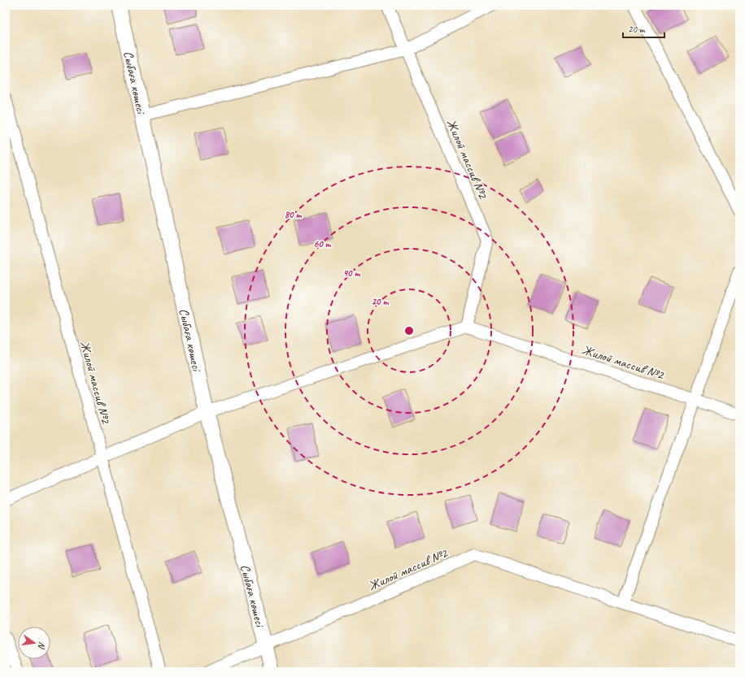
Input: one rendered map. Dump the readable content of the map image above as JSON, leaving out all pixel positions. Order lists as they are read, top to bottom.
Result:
{
  "streets": {
    "street": ["Сыбаға көшесі", "Жилой массив №2"]
  },
  "crossings": [
    ["Сыбаға көшесі", "Жилой массив №2"]
  ],
  "scale_bar": "20 m",
  "north": "right",
  "rings": [
    "80 m",
    "60 m",
    "40 m",
    "20 m"
  ]
}
